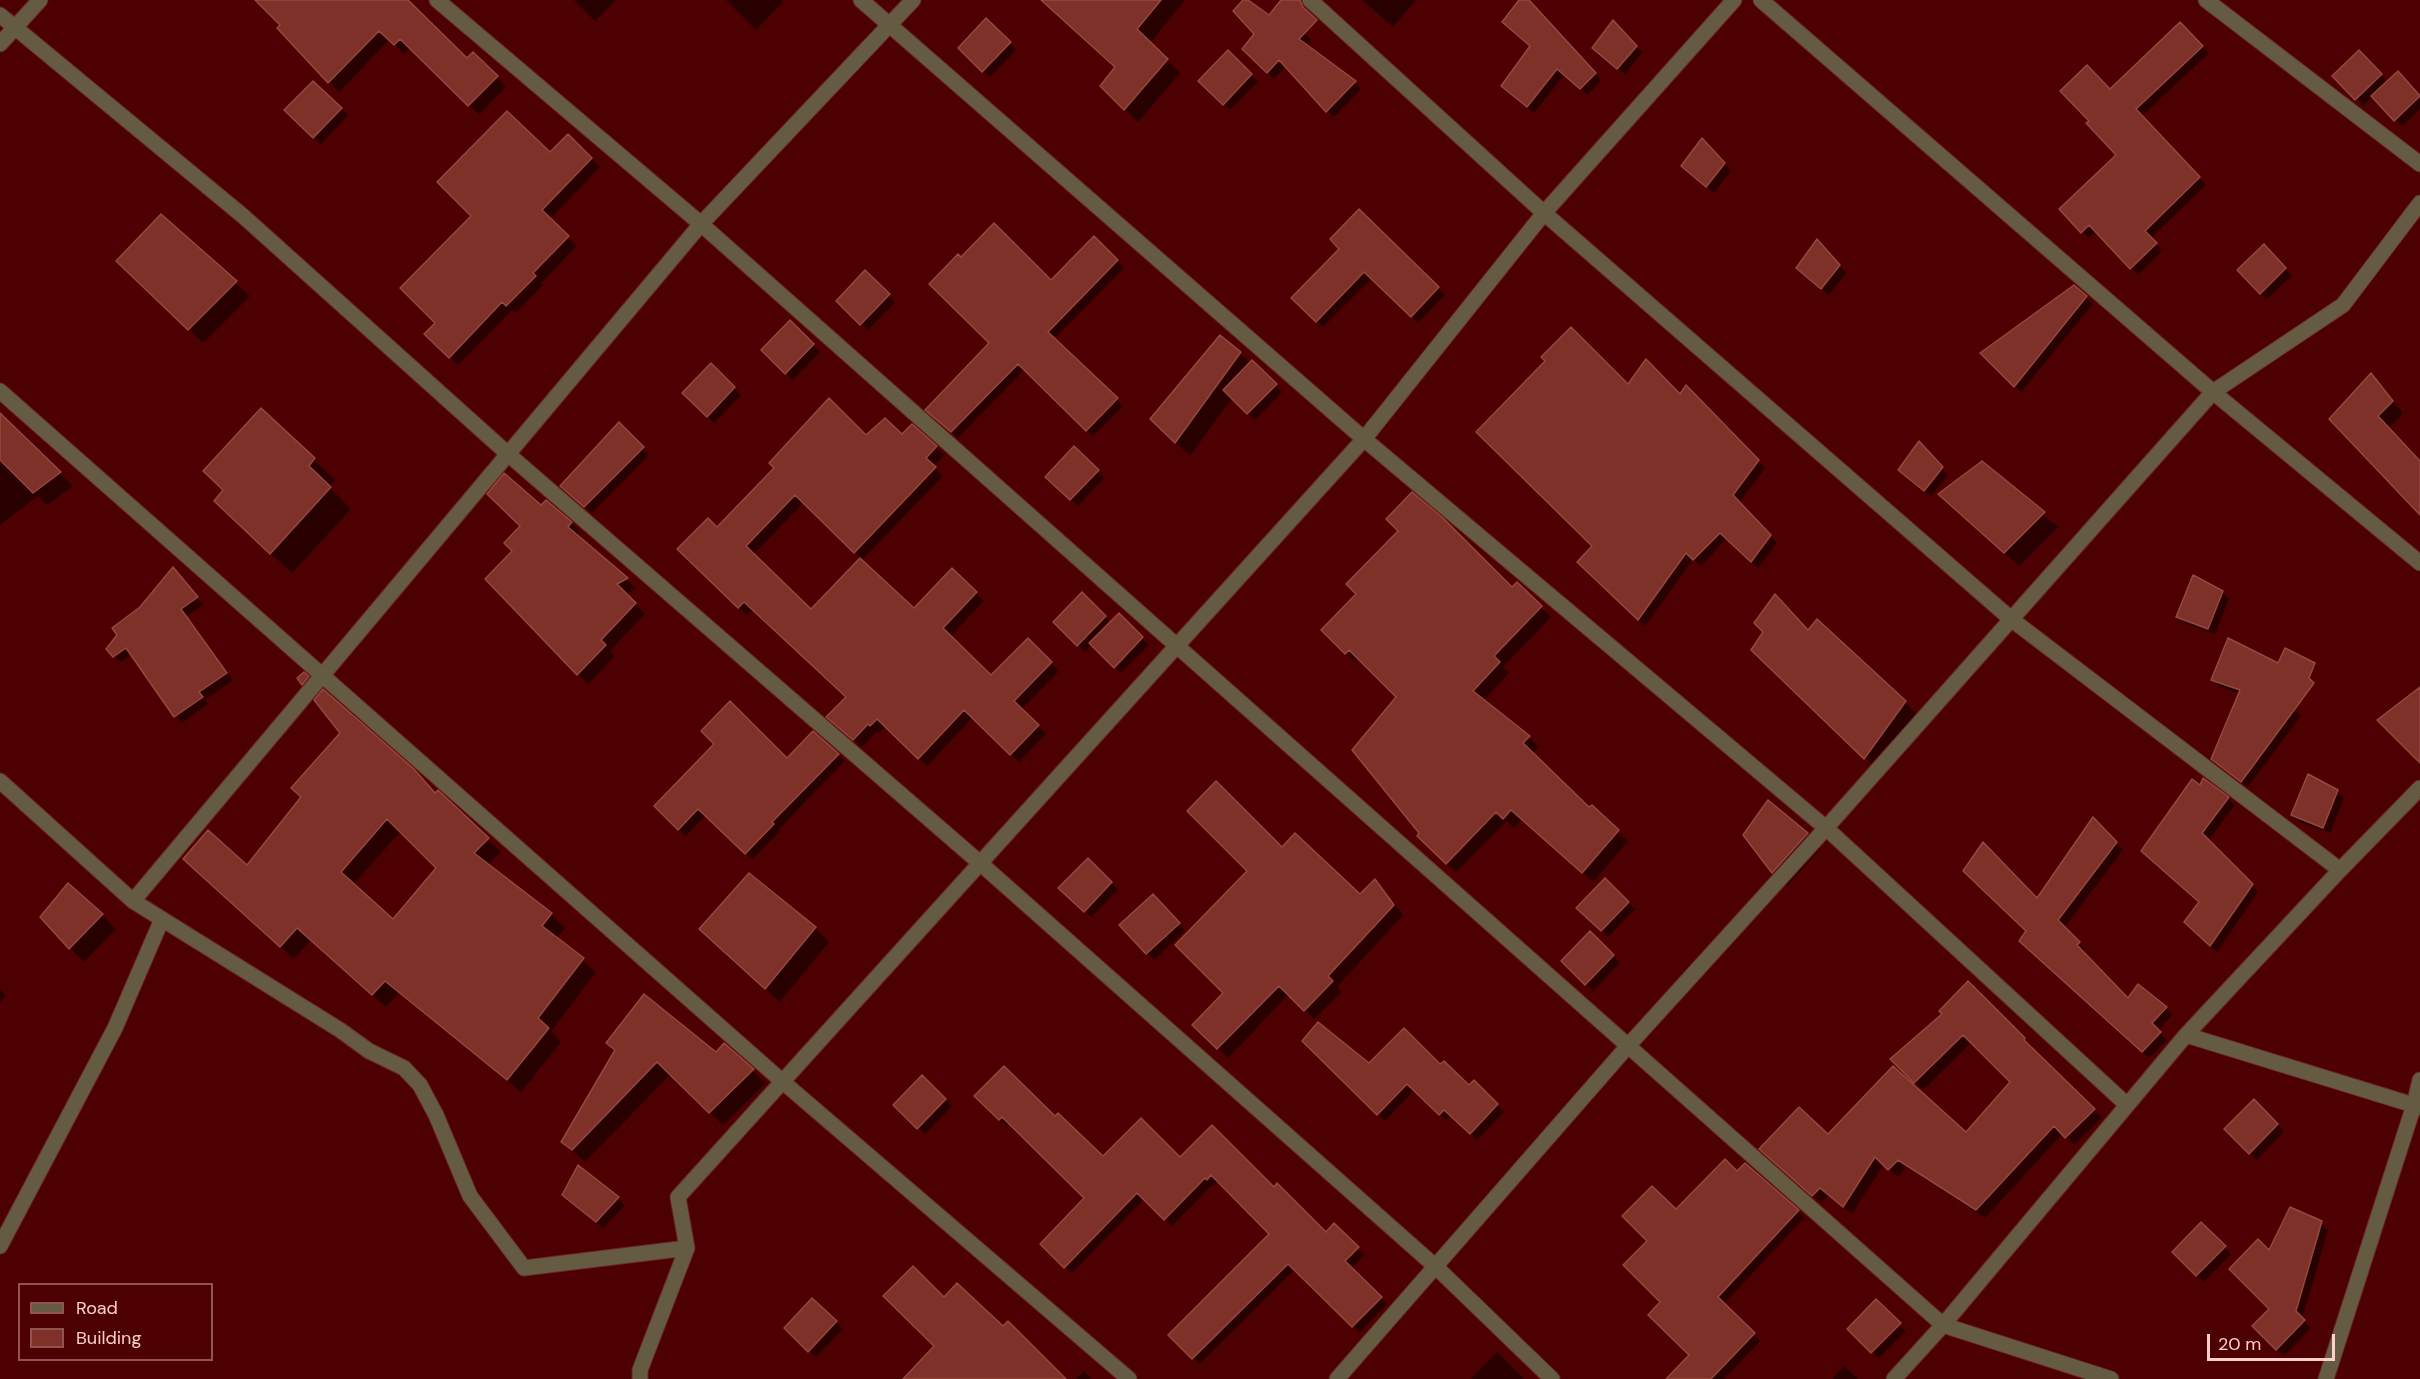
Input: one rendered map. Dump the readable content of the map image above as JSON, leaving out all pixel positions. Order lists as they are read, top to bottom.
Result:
{
  "legend": ["Road", "Building"],
  "scale_bar": "20 m"
}
